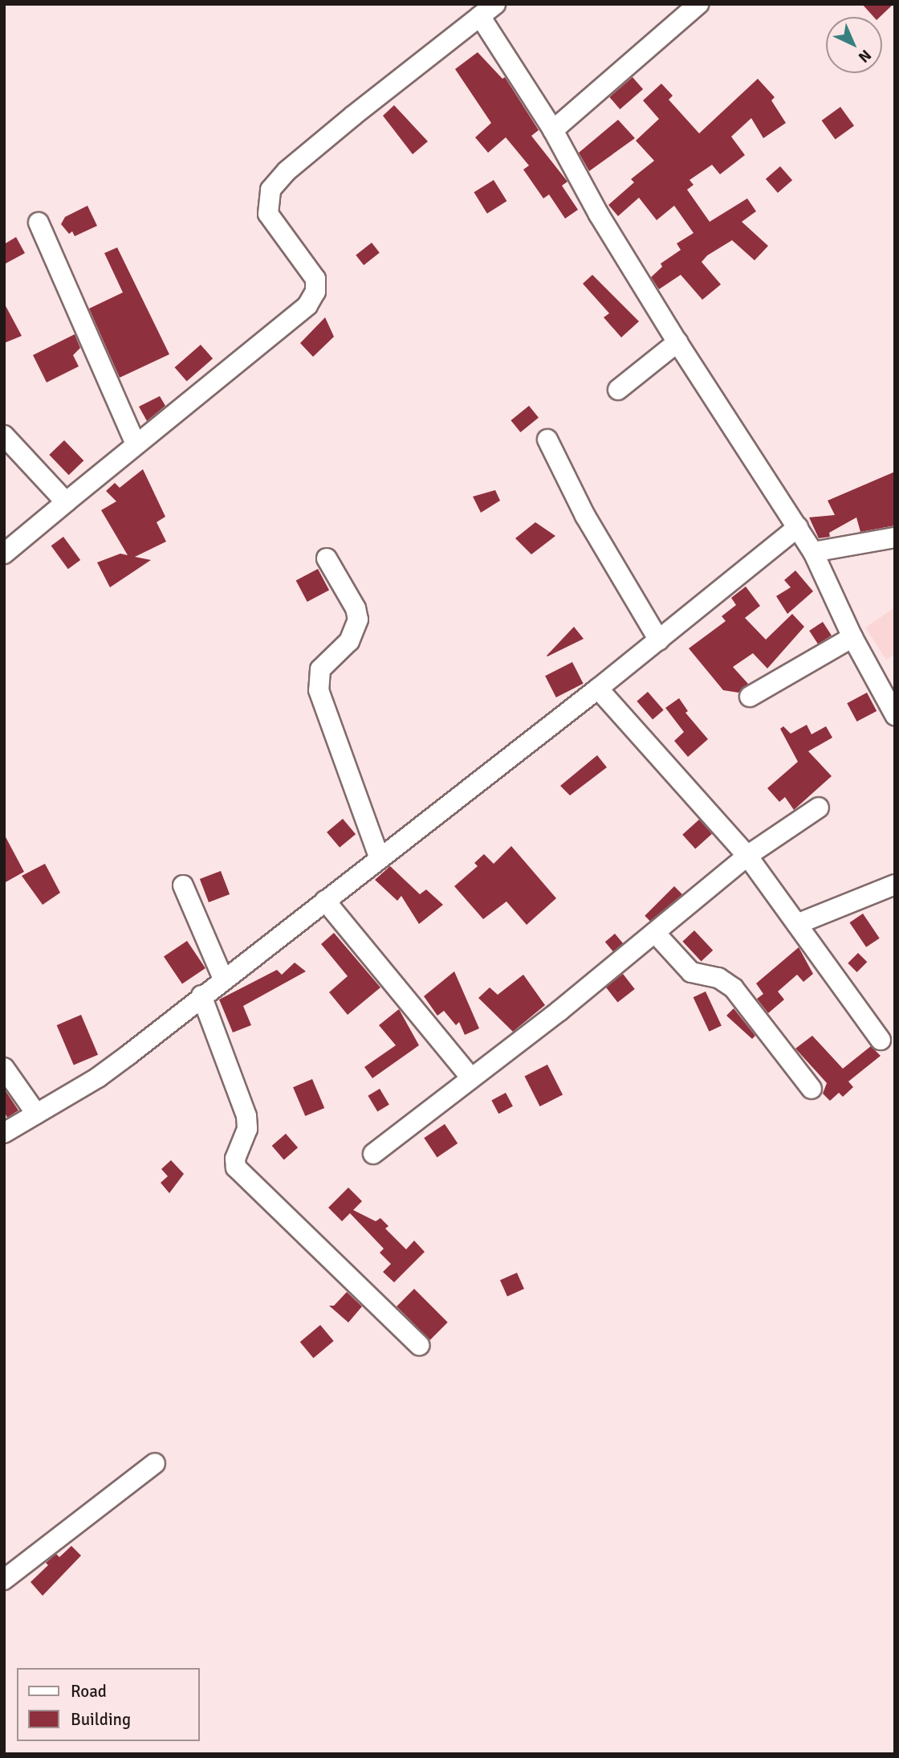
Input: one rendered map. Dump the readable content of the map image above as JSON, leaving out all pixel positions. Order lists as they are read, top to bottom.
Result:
{
  "legend": ["Road", "Building"],
  "north": "bottom right"
}
